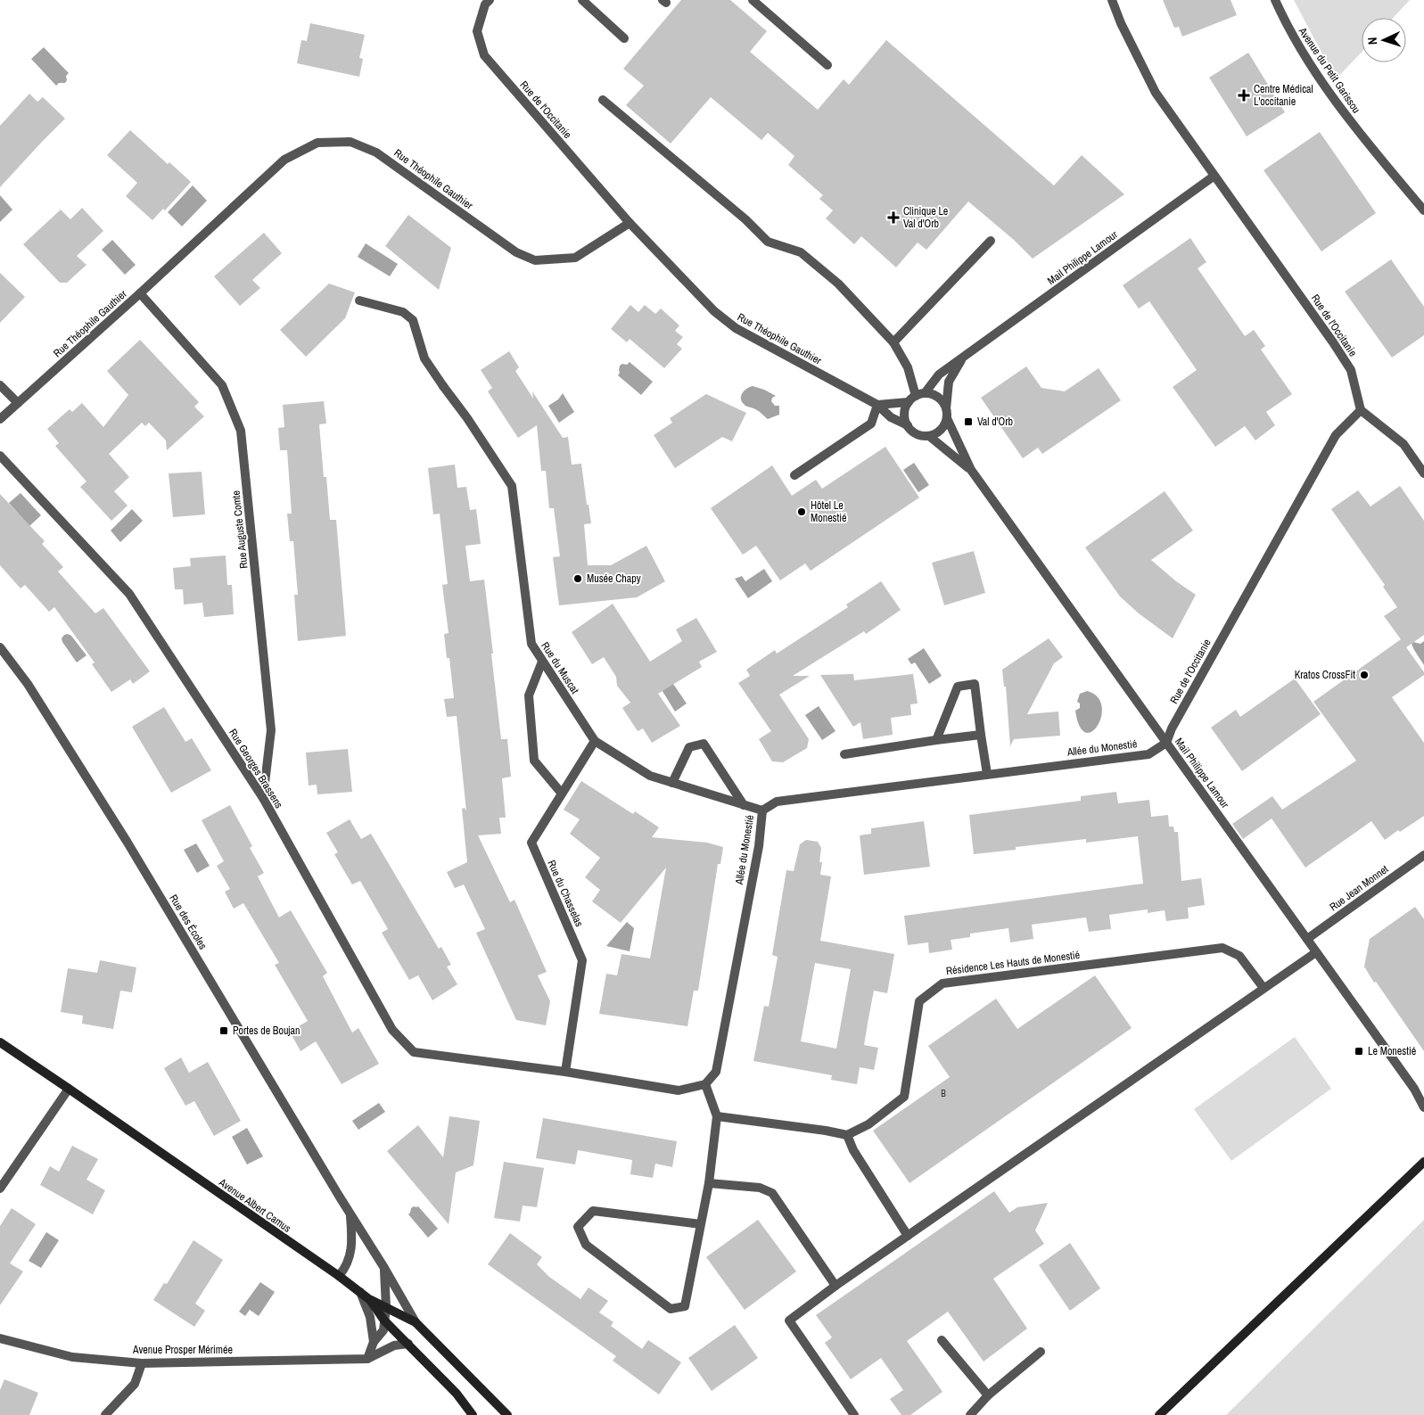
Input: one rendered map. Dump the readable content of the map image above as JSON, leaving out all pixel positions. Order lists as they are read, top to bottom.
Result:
{
  "streets": {
    "street": [
      "Avenue du Petit Garissou",
      "Rue de l'Occitanie",
      "Rue Théophile Gauthier",
      "Mail Philippe Lamour",
      "Rue Auguste Comte",
      "Rue du Muscat",
      "Allée du Monestié",
      "Rue Georges Brassens",
      "Rue Jean Monnet",
      "Rue du Chasselas",
      "Rue des Écoles",
      "Résidence Les Hauts de Monestié",
      "Avenue Albert Camus",
      "Avenue Prosper Mérimée"
    ]
  },
  "crossings": [
    ["Rue de l'Occitanie", "Rue Théophile Gauthier"],
    ["Rue de l'Occitanie", "Mail Philippe Lamour"],
    ["Rue de l'Occitanie", "Allée du Monestié"],
    ["Rue Théophile Gauthier", "Mail Philippe Lamour"],
    ["Rue Théophile Gauthier", "Rue Auguste Comte"],
    ["Mail Philippe Lamour", "Allée du Monestié"],
    ["Mail Philippe Lamour", "Rue Jean Monnet"],
    ["Rue Auguste Comte", "Rue Georges Brassens"],
    ["Rue du Muscat", "Allée du Monestié"],
    ["Rue du Muscat", "Rue du Chasselas"],
    ["Rue Georges Brassens", "Rue du Chasselas"],
    ["Rue des Écoles", "Avenue Albert Camus"],
    ["Avenue Albert Camus", "Avenue Prosper Mérimée"]
  ],
  "places": {
    "health": ["Centre Médical L'occitanie", "Clinique Le Val d'Orb"],
    "transit": ["Val d'Orb", "Portes de Boujan", "Le Monestié"],
    "other": ["Hôtel Le Monestié", "Musée Chapy", "Kratos CrossFit"]
  },
  "house_numbers": ["B"],
  "north": "left"
}
